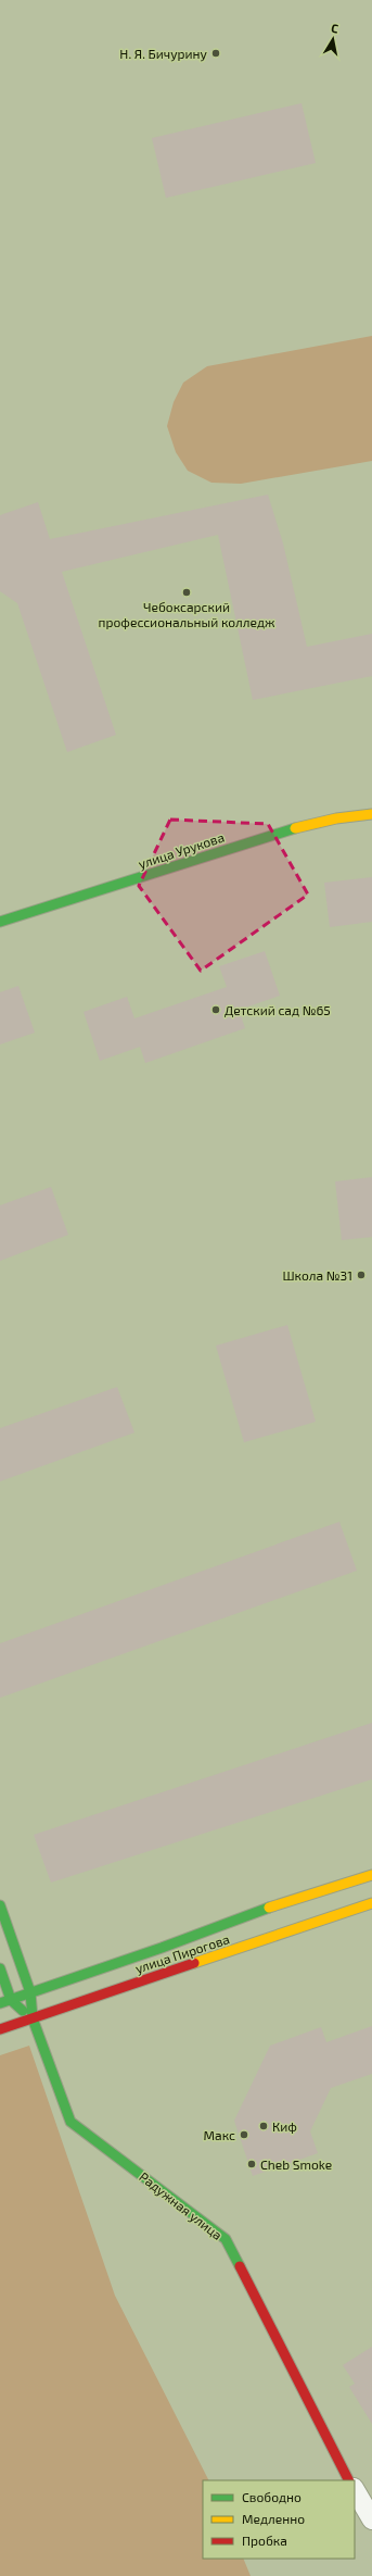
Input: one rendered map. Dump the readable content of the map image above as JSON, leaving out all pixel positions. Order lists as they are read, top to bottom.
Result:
{
  "streets": {
    "street": ["улица Урукова", "улица Пирогова", "Радужная улица"]
  },
  "crossings": [
    ["улица Пирогова", "Радужная улица"]
  ],
  "places": [
    "Н. Я. Бичурину",
    "Чебоксарский профессиональный колледж",
    "Детский сад №65",
    "Школа №31",
    "Киф",
    "Макс",
    "Cheb Smoke"
  ],
  "legend": ["Свободно", "Медленно", "Пробка"],
  "north": "top"
}
